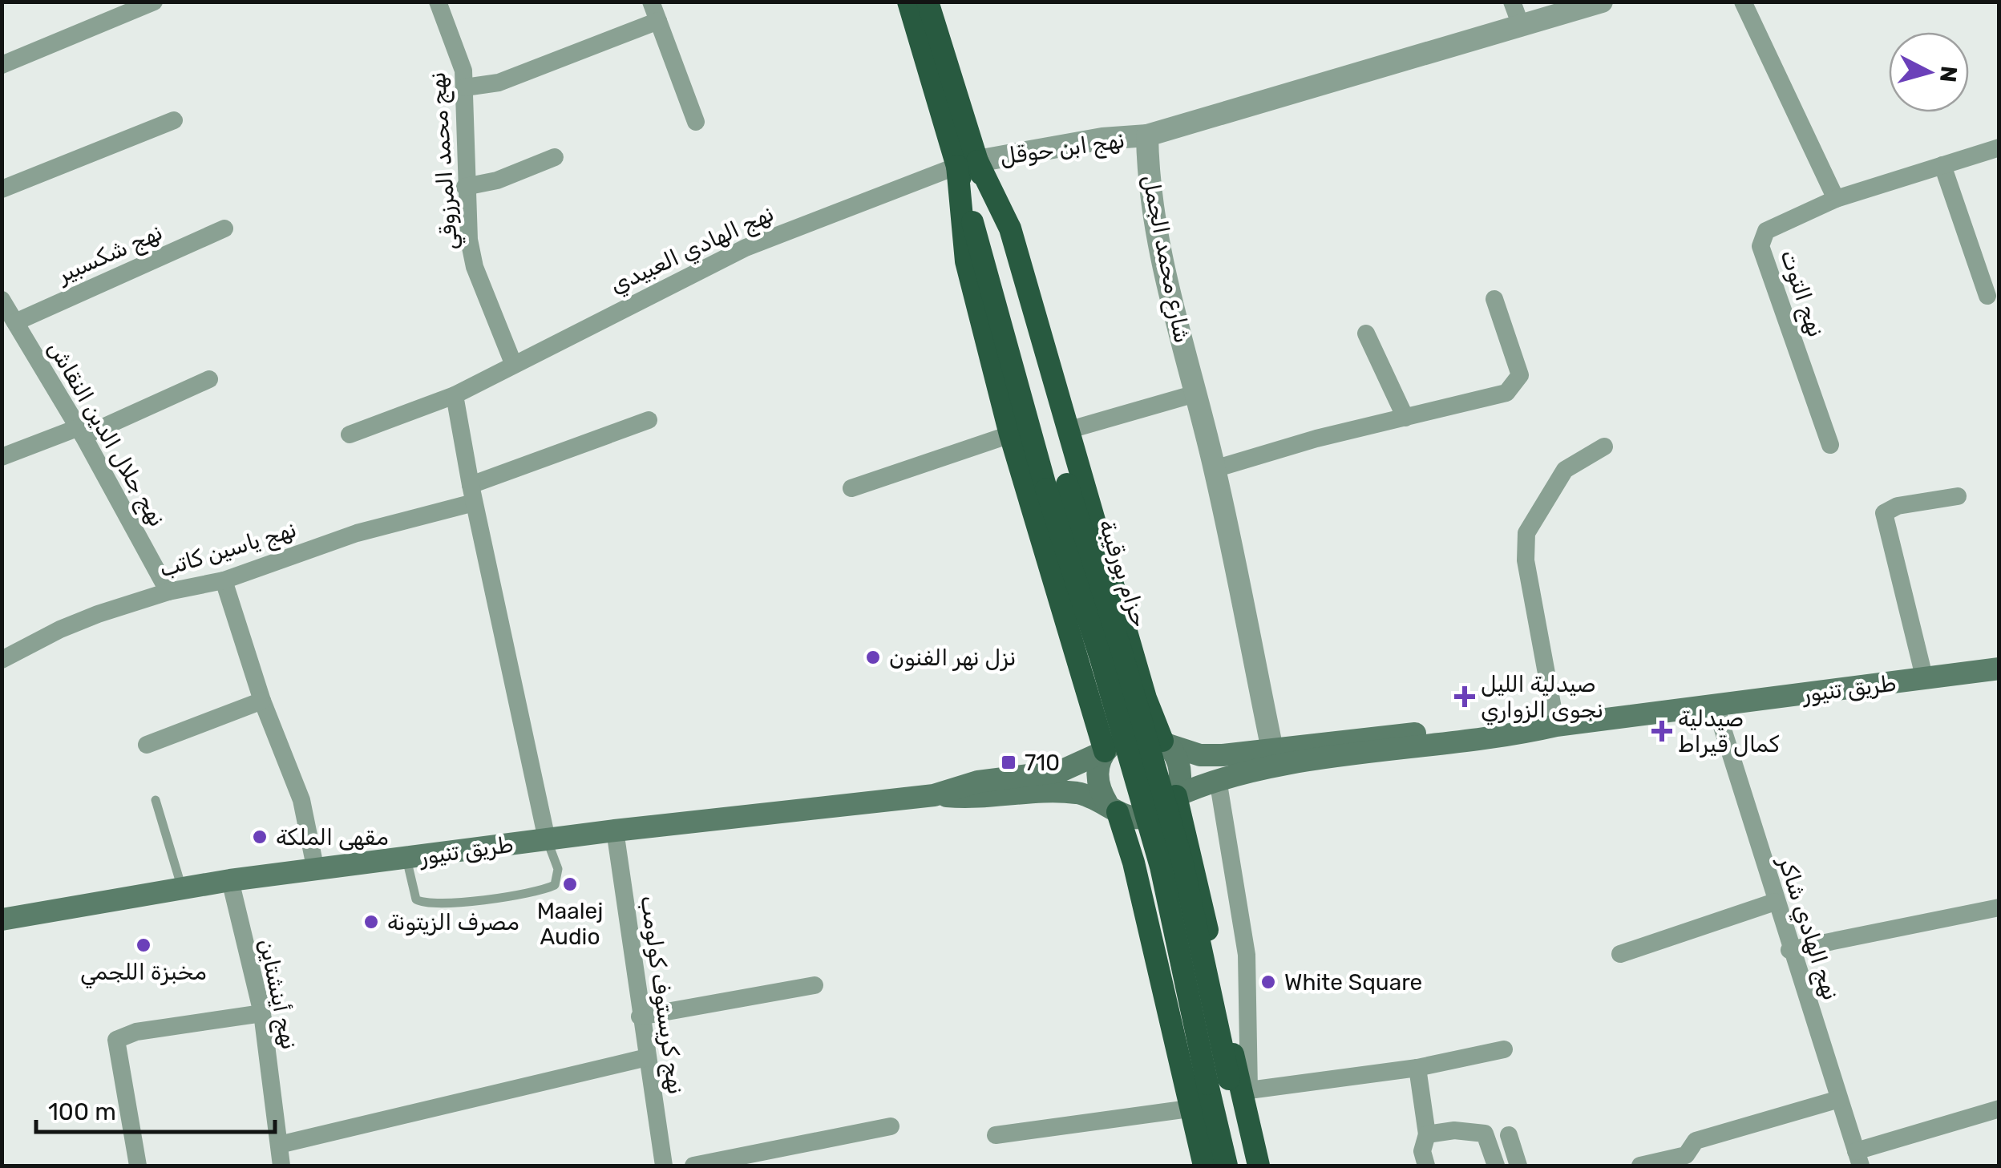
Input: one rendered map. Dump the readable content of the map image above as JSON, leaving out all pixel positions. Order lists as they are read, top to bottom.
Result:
{
  "streets": {
    "main road": ["طريق تنيور"],
    "street": [
      "نهج ابن حوقل",
      "نهج محمد المرزوقي",
      "نهج الهادي العبيدي",
      "نهج شكسبير",
      "شارع محمد الجمل",
      "نهج التوت",
      "نهج جلال الدين النقاش",
      "نهج ياسين كاتب",
      "نهج الهادي شاكر",
      "نهج أينشتاين",
      "نهج كريستوف كولومب"
    ]
  },
  "crossings": [
    ["نهج ابن حوقل", "نهج الهادي العبيدي"],
    ["نهج ابن حوقل", "شارع محمد الجمل"],
    ["نهج محمد المرزوقي", "نهج الهادي العبيدي"],
    ["نهج شكسبير", "نهج جلال الدين النقاش"],
    ["شارع محمد الجمل", "طريق تنيور"],
    ["نهج جلال الدين النقاش", "نهج ياسين كاتب"],
    ["طريق تنيور", "نهج الهادي شاكر"],
    ["طريق تنيور", "نهج أينشتاين"],
    ["طريق تنيور", "نهج كريستوف كولومب"]
  ],
  "places": {
    "other": [
      "نزل نهر الفنون",
      "مقهى الملكة",
      "Maalej Audio",
      "مصرف الزيتونة",
      "مخبزة اللجمي",
      "White Square"
    ],
    "health": ["صيدلية الليل نجوى الزواري", "صيدلية كمال قيراط"],
    "transit": ["710"]
  },
  "scale_bar": "100 m",
  "north": "right"
}
